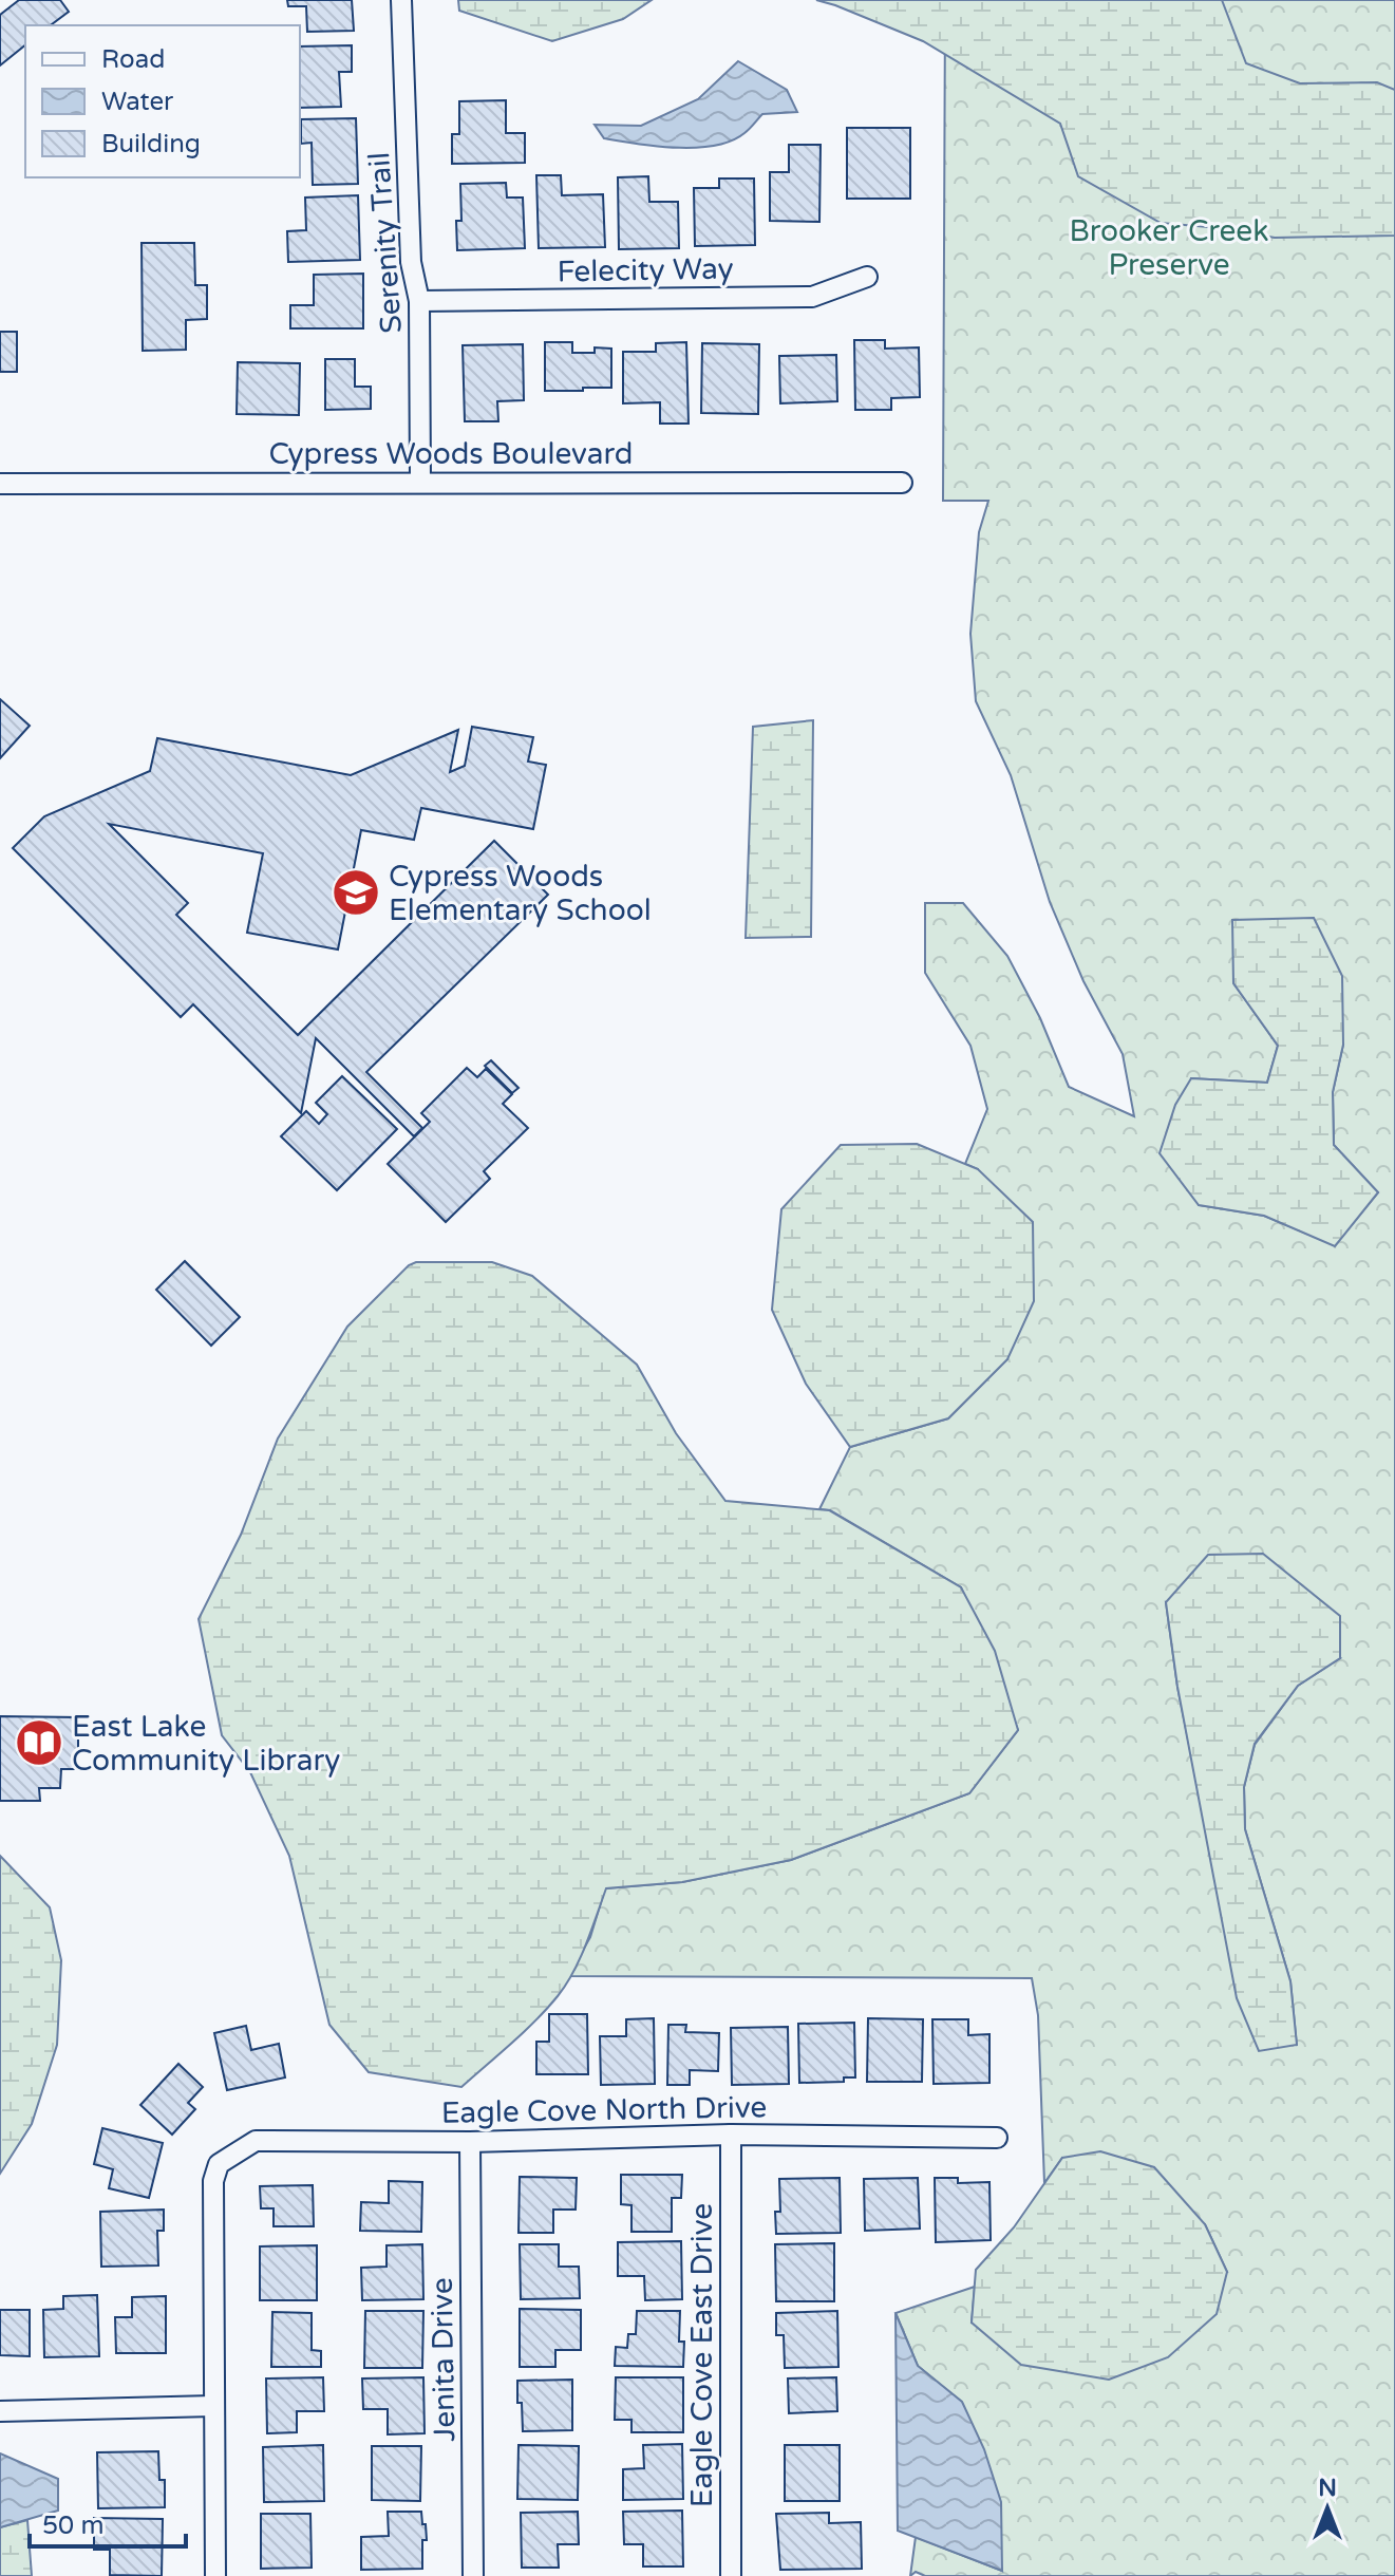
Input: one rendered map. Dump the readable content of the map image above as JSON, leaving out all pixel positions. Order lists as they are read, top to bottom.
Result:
{
  "streets": {
    "street": [
      "Serenity Trail",
      "Felecity Way",
      "Cypress Woods Boulevard",
      "Eagle Cove North Drive",
      "Eagle Cove East Drive",
      "Jenita Drive"
    ]
  },
  "crossings": [
    ["Serenity Trail", "Felecity Way"],
    ["Serenity Trail", "Cypress Woods Boulevard"],
    ["Eagle Cove North Drive", "Eagle Cove East Drive"],
    ["Eagle Cove North Drive", "Jenita Drive"]
  ],
  "parks": ["Brooker Creek Preserve"],
  "places": {
    "school or university": ["Cypress Woods Elementary School"],
    "library": ["East Lake Community Library"]
  },
  "legend": ["Road", "Water", "Building"],
  "scale_bar": "50 m",
  "north": "top"
}
